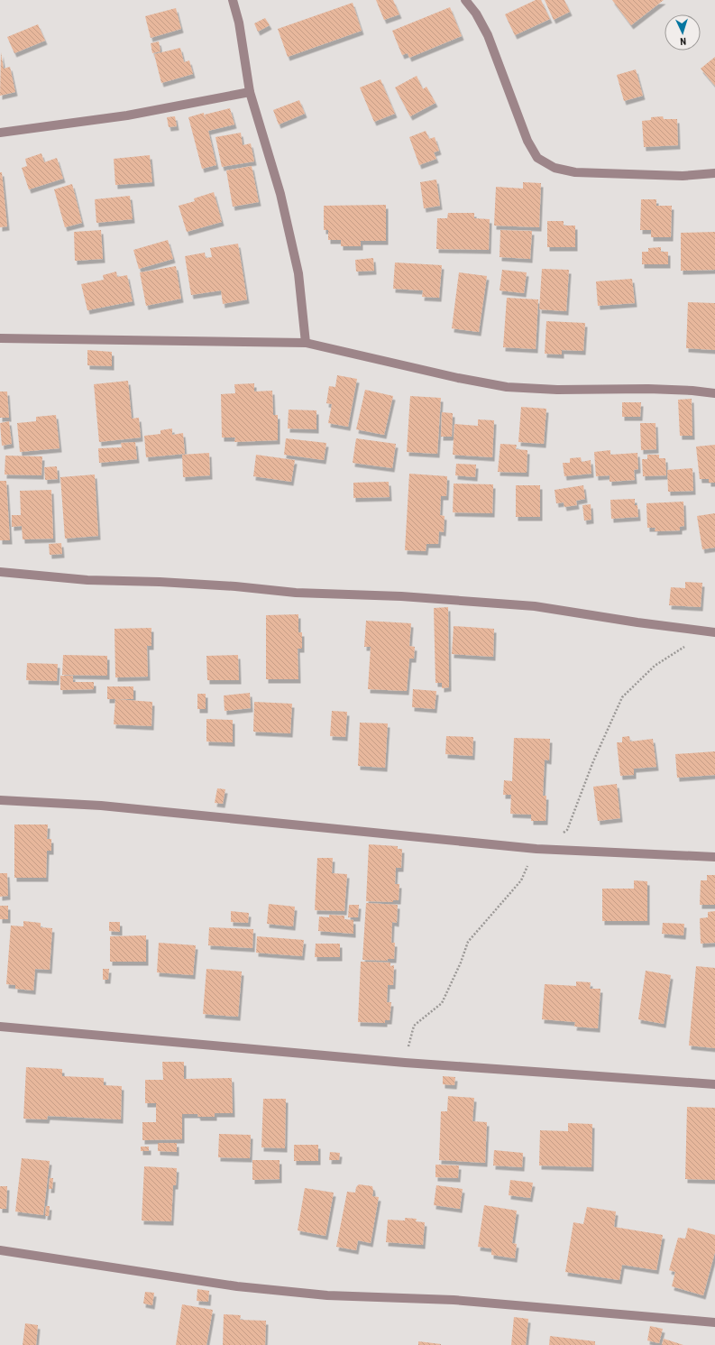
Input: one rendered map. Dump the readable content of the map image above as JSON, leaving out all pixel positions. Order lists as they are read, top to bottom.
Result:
{
  "north": "bottom"
}
